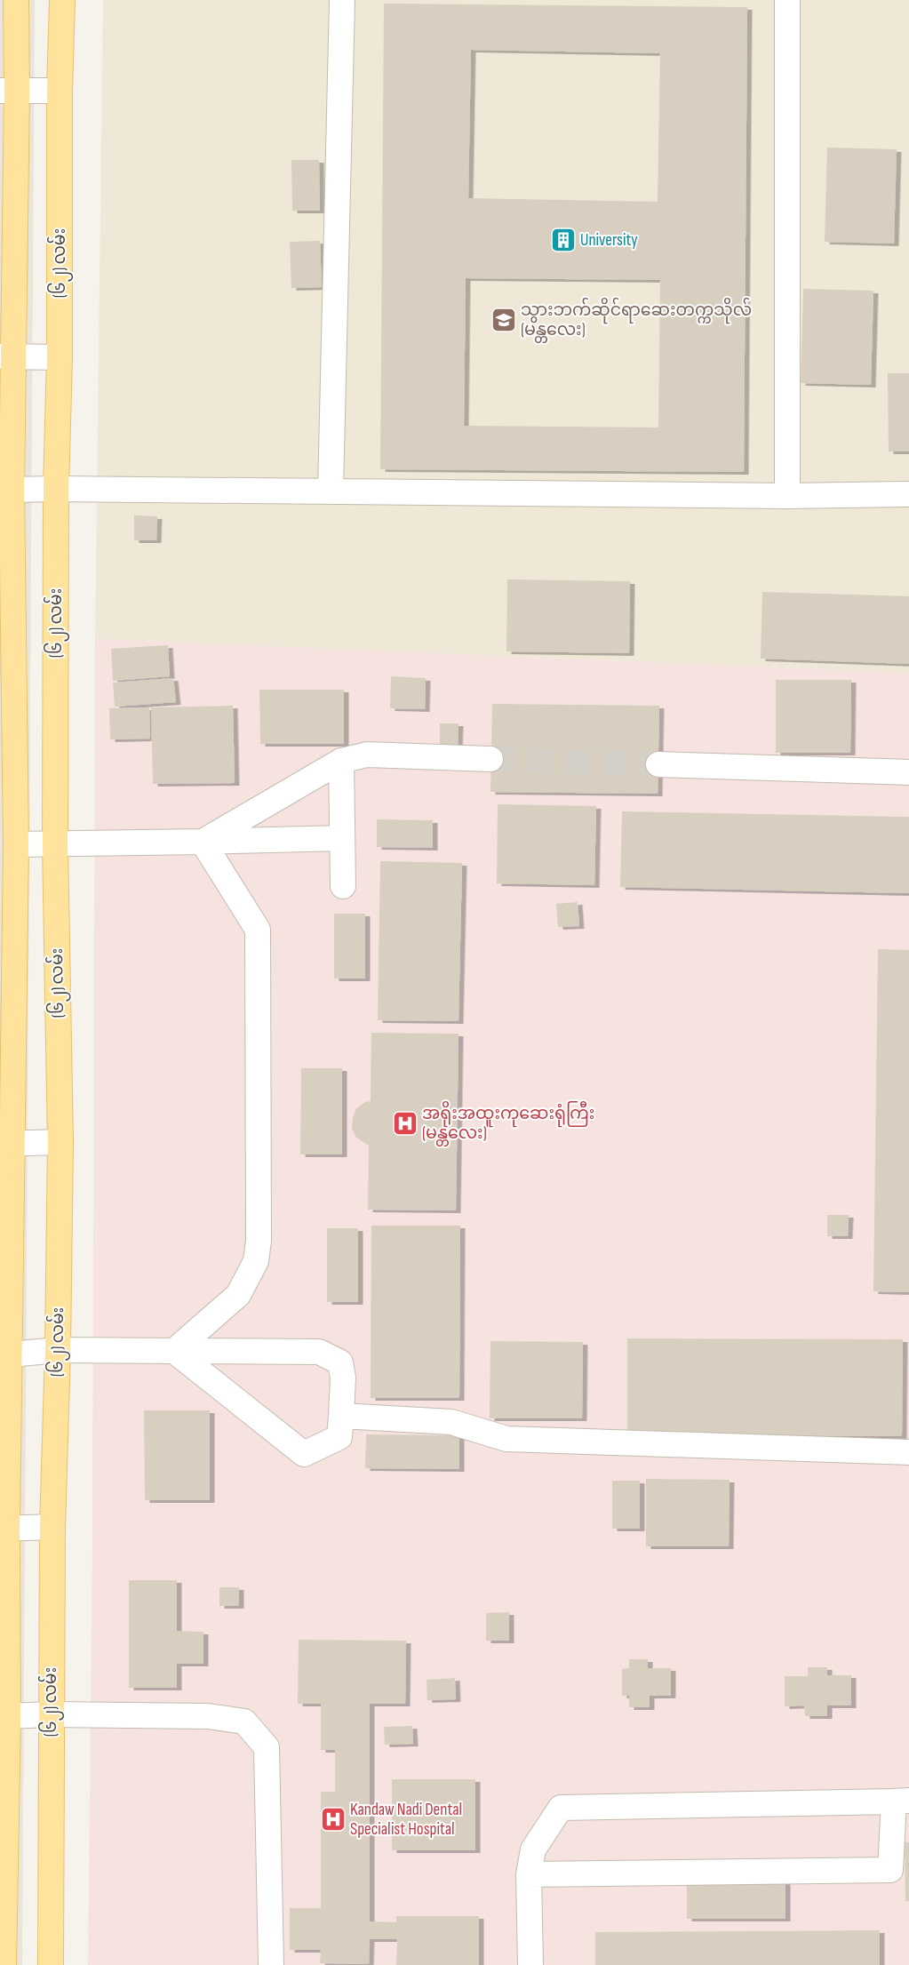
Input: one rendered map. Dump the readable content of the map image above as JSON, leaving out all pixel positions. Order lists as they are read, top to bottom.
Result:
{
  "streets": {
    "main road": ["(၆၂) လမ်း"]
  },
  "places": {
    "building": ["University"],
    "school or university": ["သွားဘက်ဆိုင်ရာဆေးတက္ကသိုလ် (မန္တလေး)"],
    "hospital": ["အရိုးအထူးကုဆေးရုံကြီး (မန္တလေး)", "Kandaw Nadi Dental Specialist Hospital"]
  }
}
